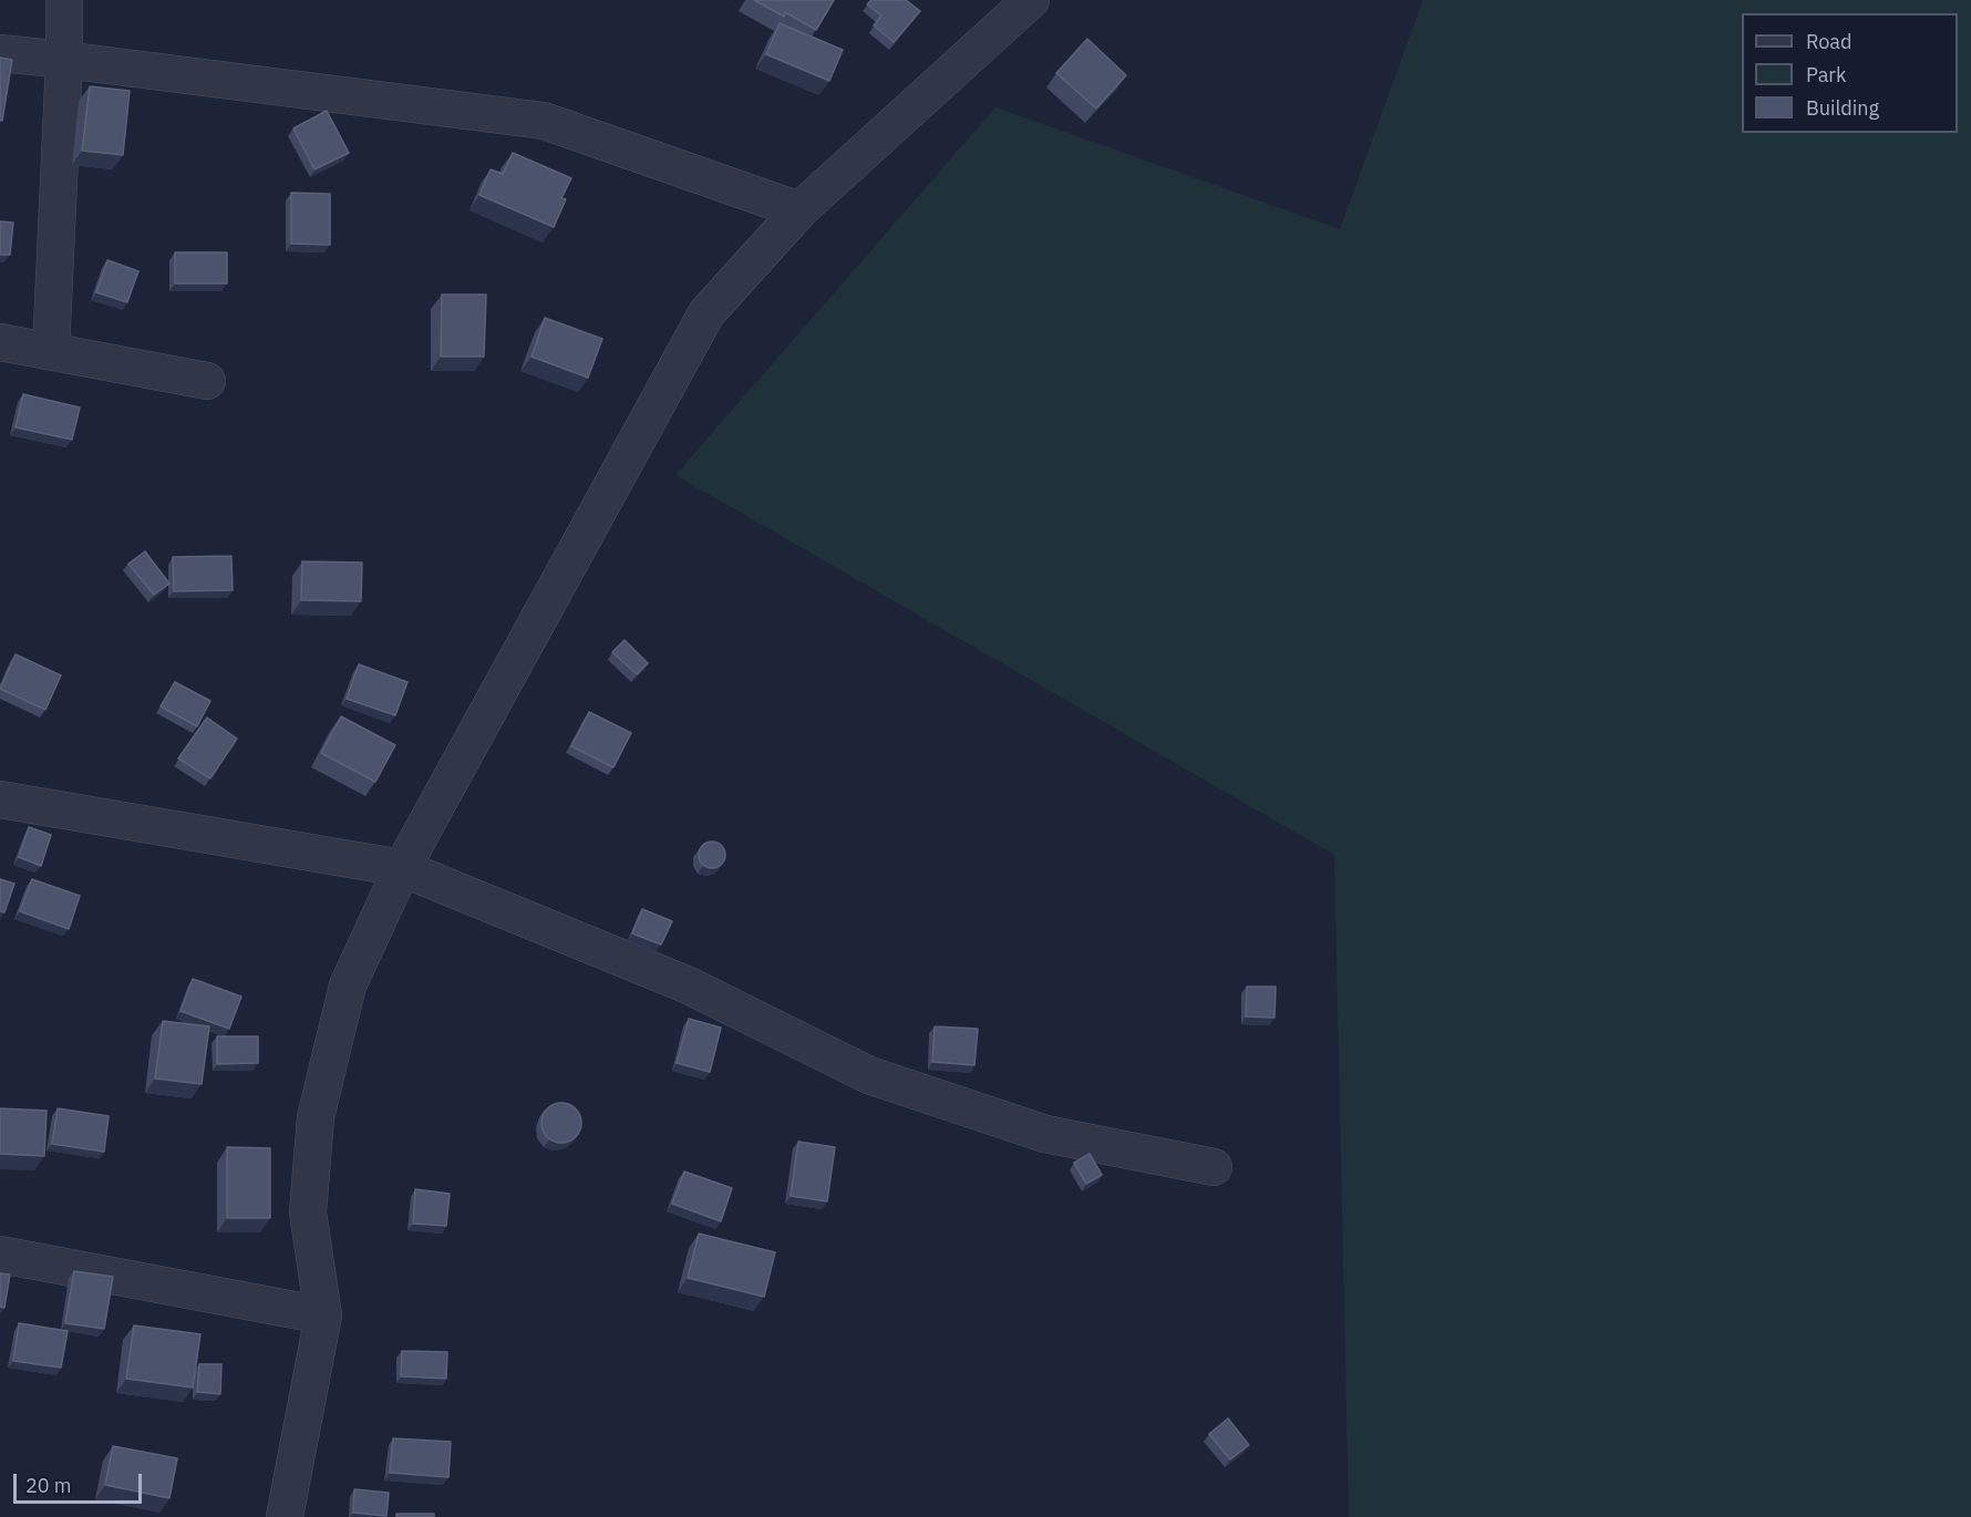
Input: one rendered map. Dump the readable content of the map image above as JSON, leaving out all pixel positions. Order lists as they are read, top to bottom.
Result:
{
  "legend": ["Road", "Park", "Building"],
  "scale_bar": "20 m"
}
